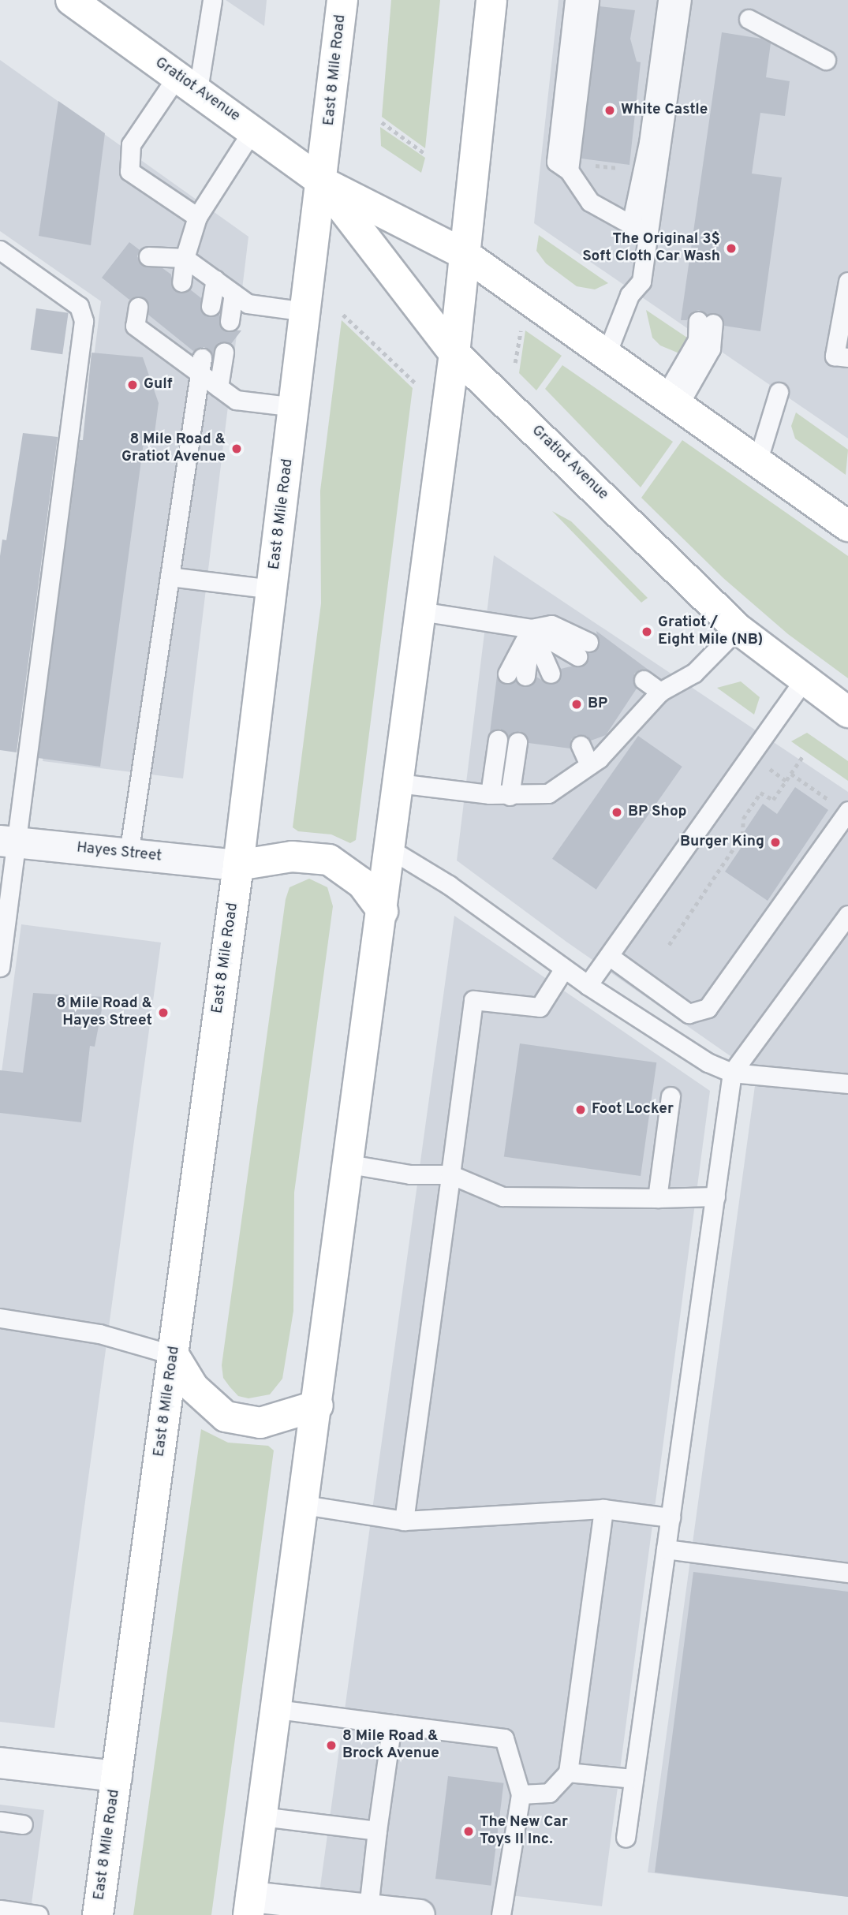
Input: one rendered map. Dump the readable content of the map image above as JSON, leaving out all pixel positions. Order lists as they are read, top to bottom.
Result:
{
  "streets": {
    "main road": ["East 8 Mile Road", "Gratiot Avenue"],
    "street": ["Hayes Street"]
  },
  "crossings": [
    ["East 8 Mile Road", "Gratiot Avenue"],
    ["East 8 Mile Road", "Hayes Street"]
  ],
  "places": [
    "White Castle",
    "The Original 3$ Soft Cloth Car Wash",
    "Gulf",
    "8 Mile Road & Gratiot Avenue",
    "Gratiot / Eight Mile (NB)",
    "BP",
    "BP Shop",
    "Burger King",
    "8 Mile Road & Hayes Street",
    "Foot Locker",
    "8 Mile Road & Brock Avenue",
    "The New Car Toys II Inc."
  ]
}
